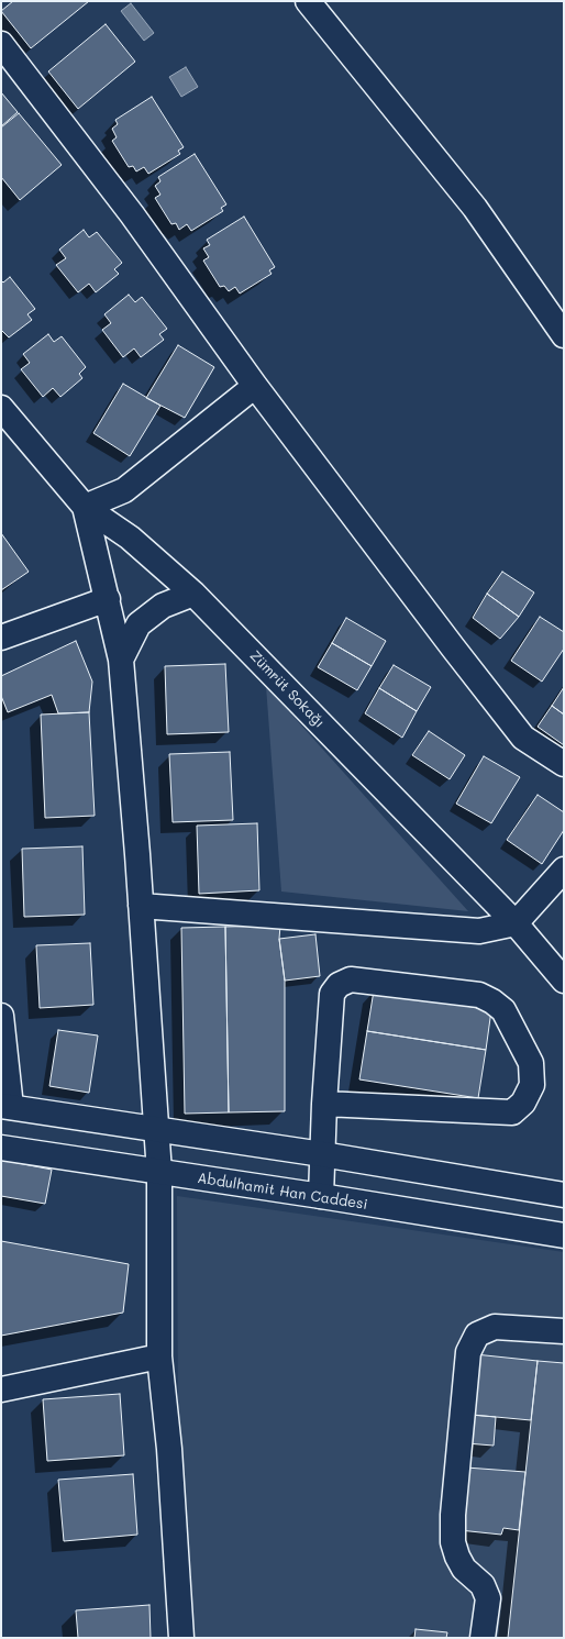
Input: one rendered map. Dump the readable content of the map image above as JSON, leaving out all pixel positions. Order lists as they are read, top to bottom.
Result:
{
  "streets": {
    "street": ["Zümrüt Sokağı", "Abdulhamit Han Caddesi"]
  }
}
